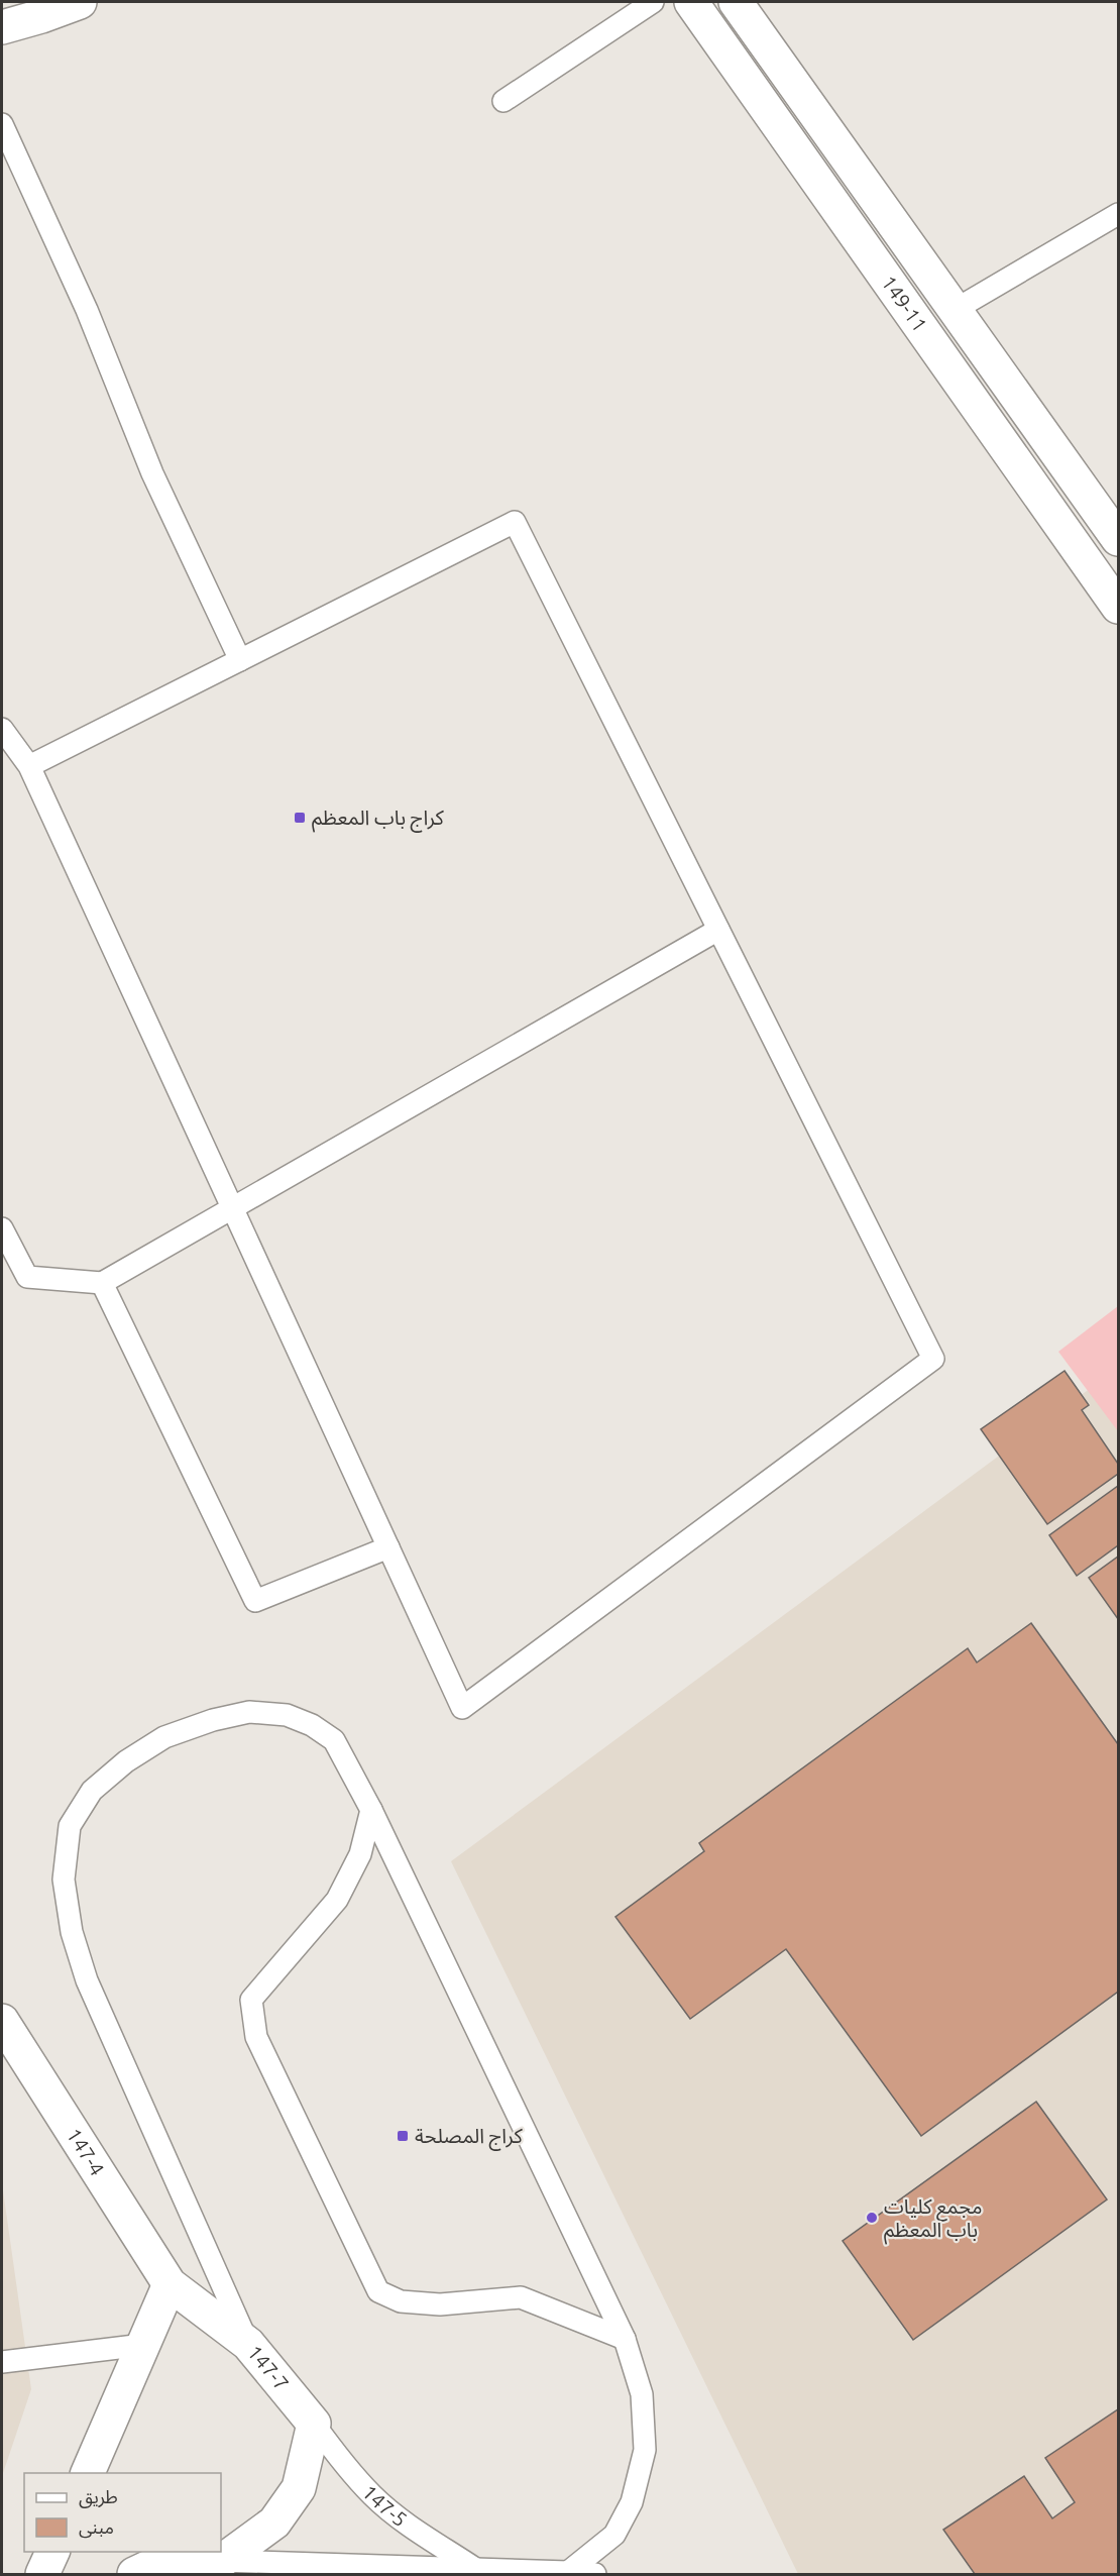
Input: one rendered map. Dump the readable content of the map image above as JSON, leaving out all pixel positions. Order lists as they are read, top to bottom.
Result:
{
  "streets": {
    "street": ["149-11", "147-4", "147-7"],
    "lane": ["147-5"]
  },
  "crossings": [
    ["147-4", "147-7"],
    ["147-7", "147-5"]
  ],
  "places": {
    "transit": ["كراج باب المعظم", "كراج المصلحة"],
    "other": ["مجمع كليات باب المعظم"]
  },
  "legend": ["طريق", "مبنى"]
}
